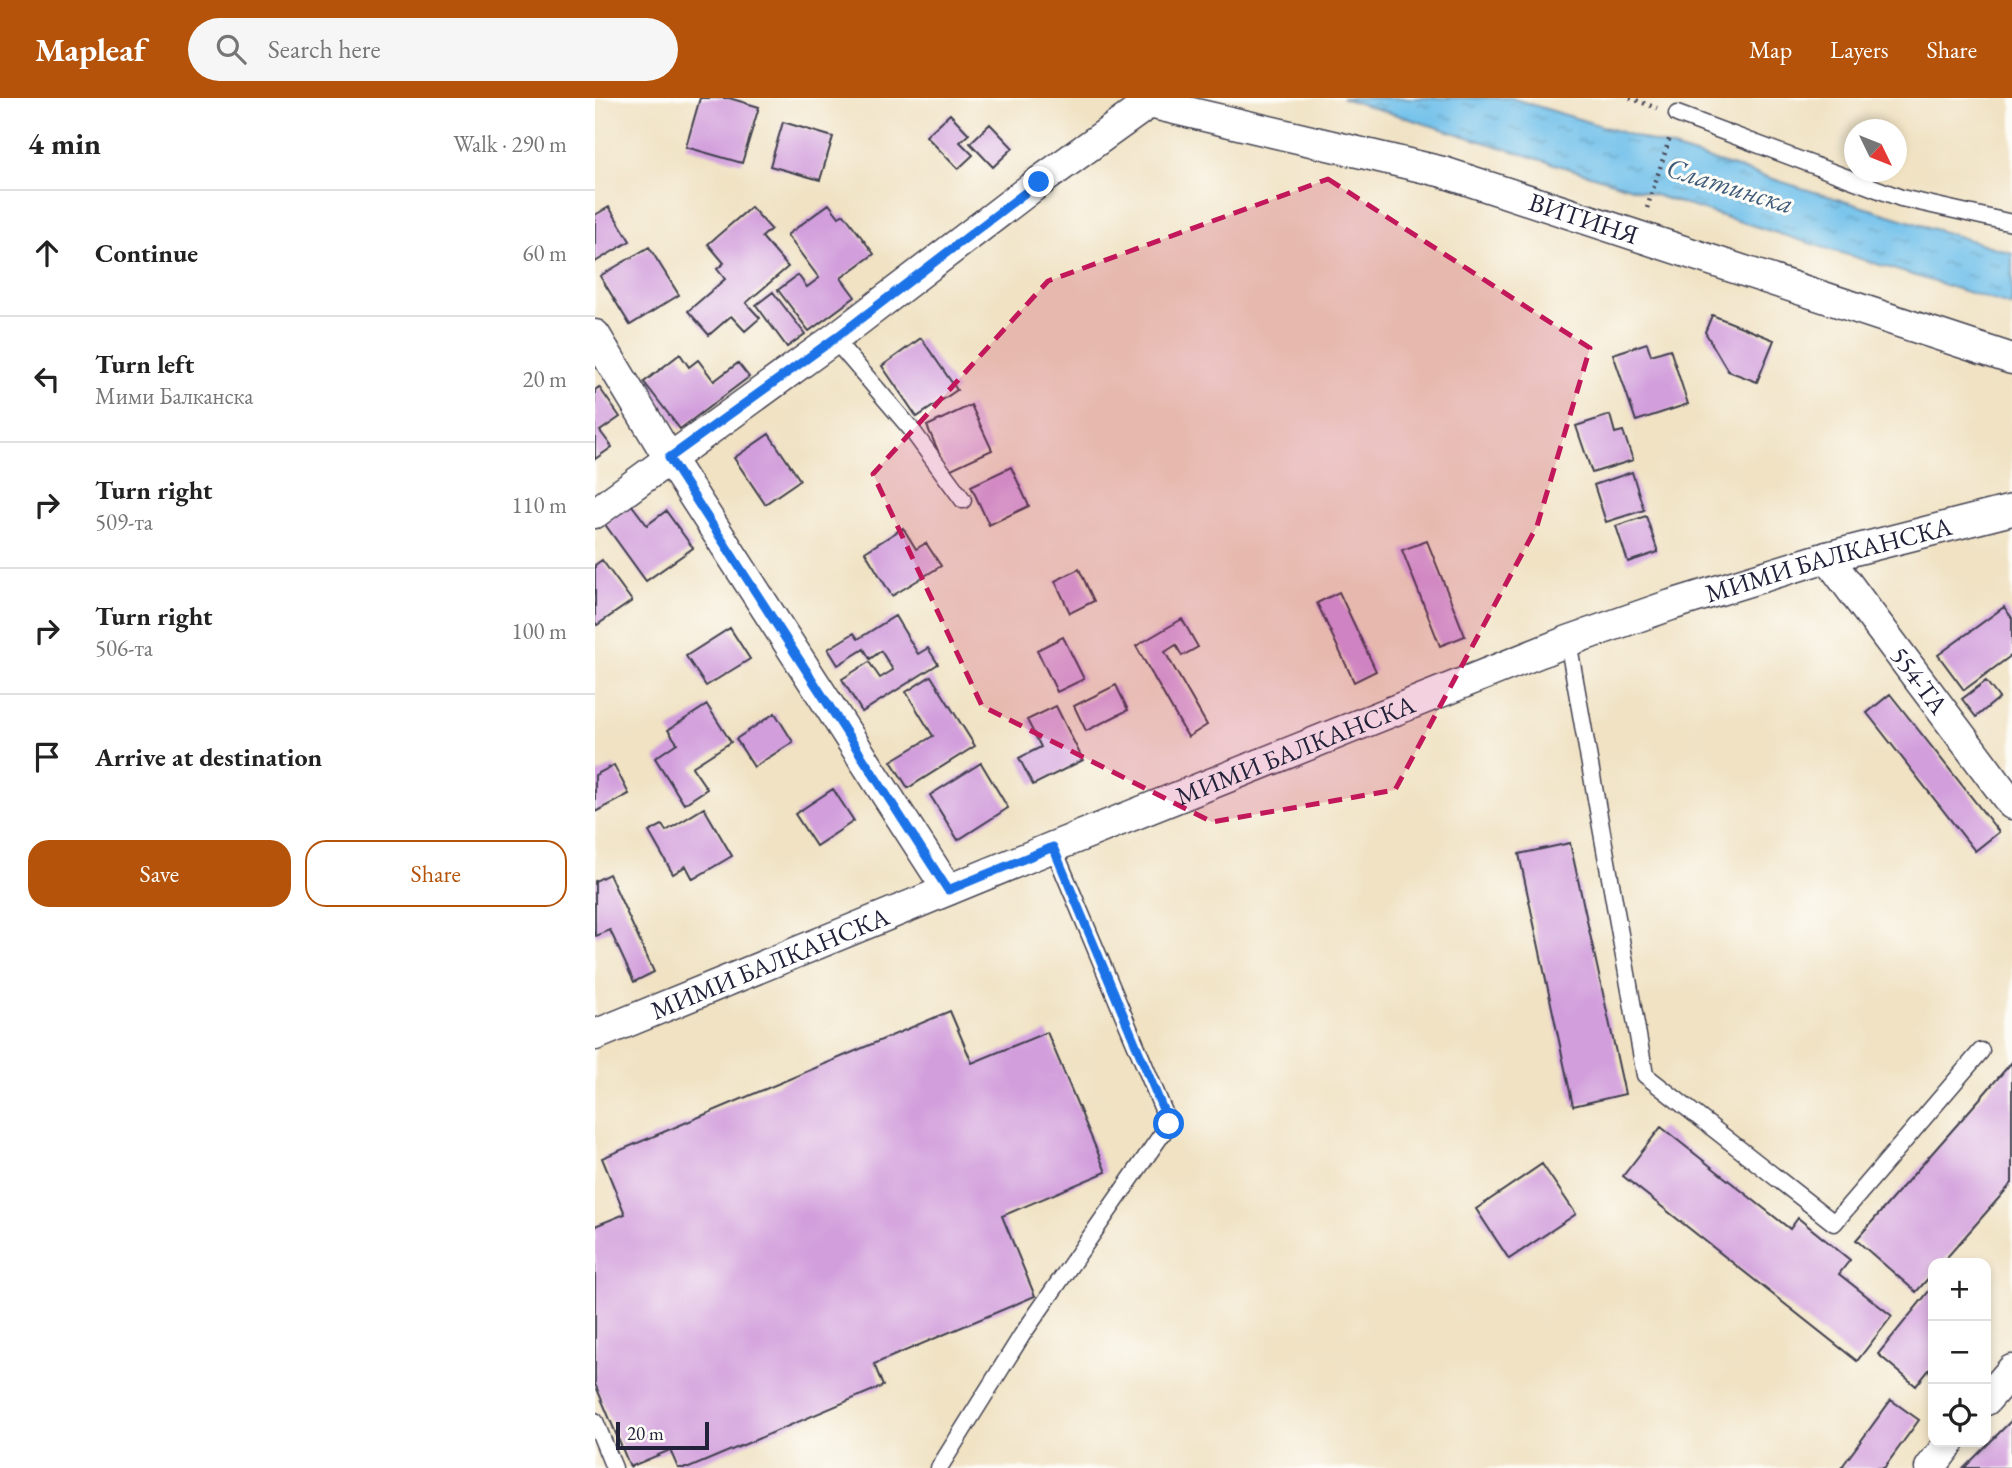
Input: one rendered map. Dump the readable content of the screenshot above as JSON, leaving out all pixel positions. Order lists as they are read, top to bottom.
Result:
{
  "streets": {
    "street": ["ВИТИНЯ", "МИМИ БАЛКАНСКА", "554-ТА"]
  },
  "crossings": [
    ["МИМИ БАЛКАНСКА", "554-ТА"]
  ],
  "water": ["Слатинска"],
  "scale_bar": "20 m",
  "north": "bottom right",
  "page": {
    "header": "Mapleaf",
    "search": "Search here",
    "nav": ["Map", "Layers", "Share"],
    "heading": ["4 min", "Walk · 290 m"],
    "list": [
      ["Continue", "60 m"],
      ["Turn left", "Мими Балканска", "20 m"],
      ["Turn right", "509-та", "110 m"],
      ["Turn right", "506-та", "100 m"],
      "Arrive at destination"
    ],
    "buttons": ["Save", "Share"],
    "map_buttons": ["+", "−"],
    "scale": "20 m"
  }
}
